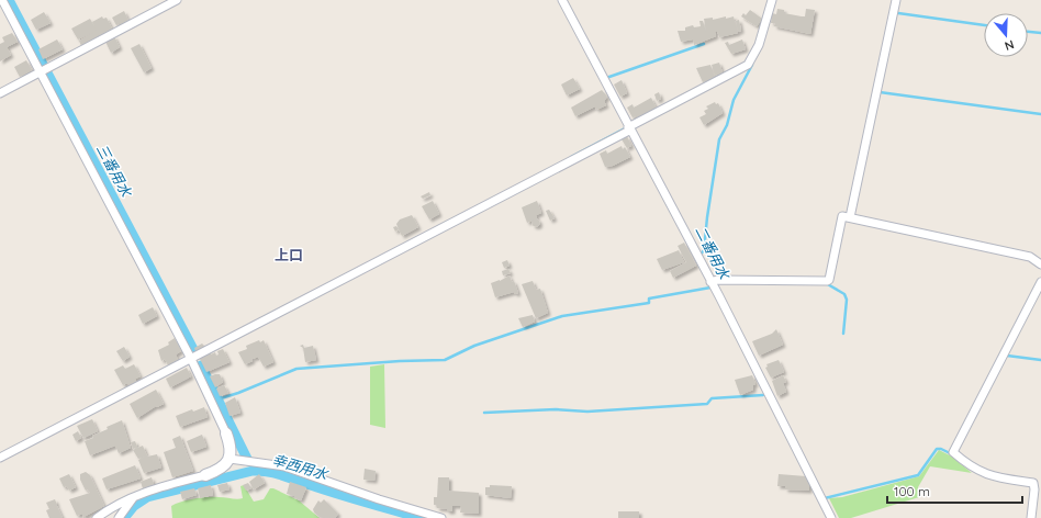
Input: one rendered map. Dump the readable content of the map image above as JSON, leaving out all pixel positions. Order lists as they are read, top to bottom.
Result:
{
  "districts": ["上口"],
  "water": ["三番用水", "二番用水", "幸西用水"],
  "scale_bar": "100 m",
  "north": "bottom"
}
